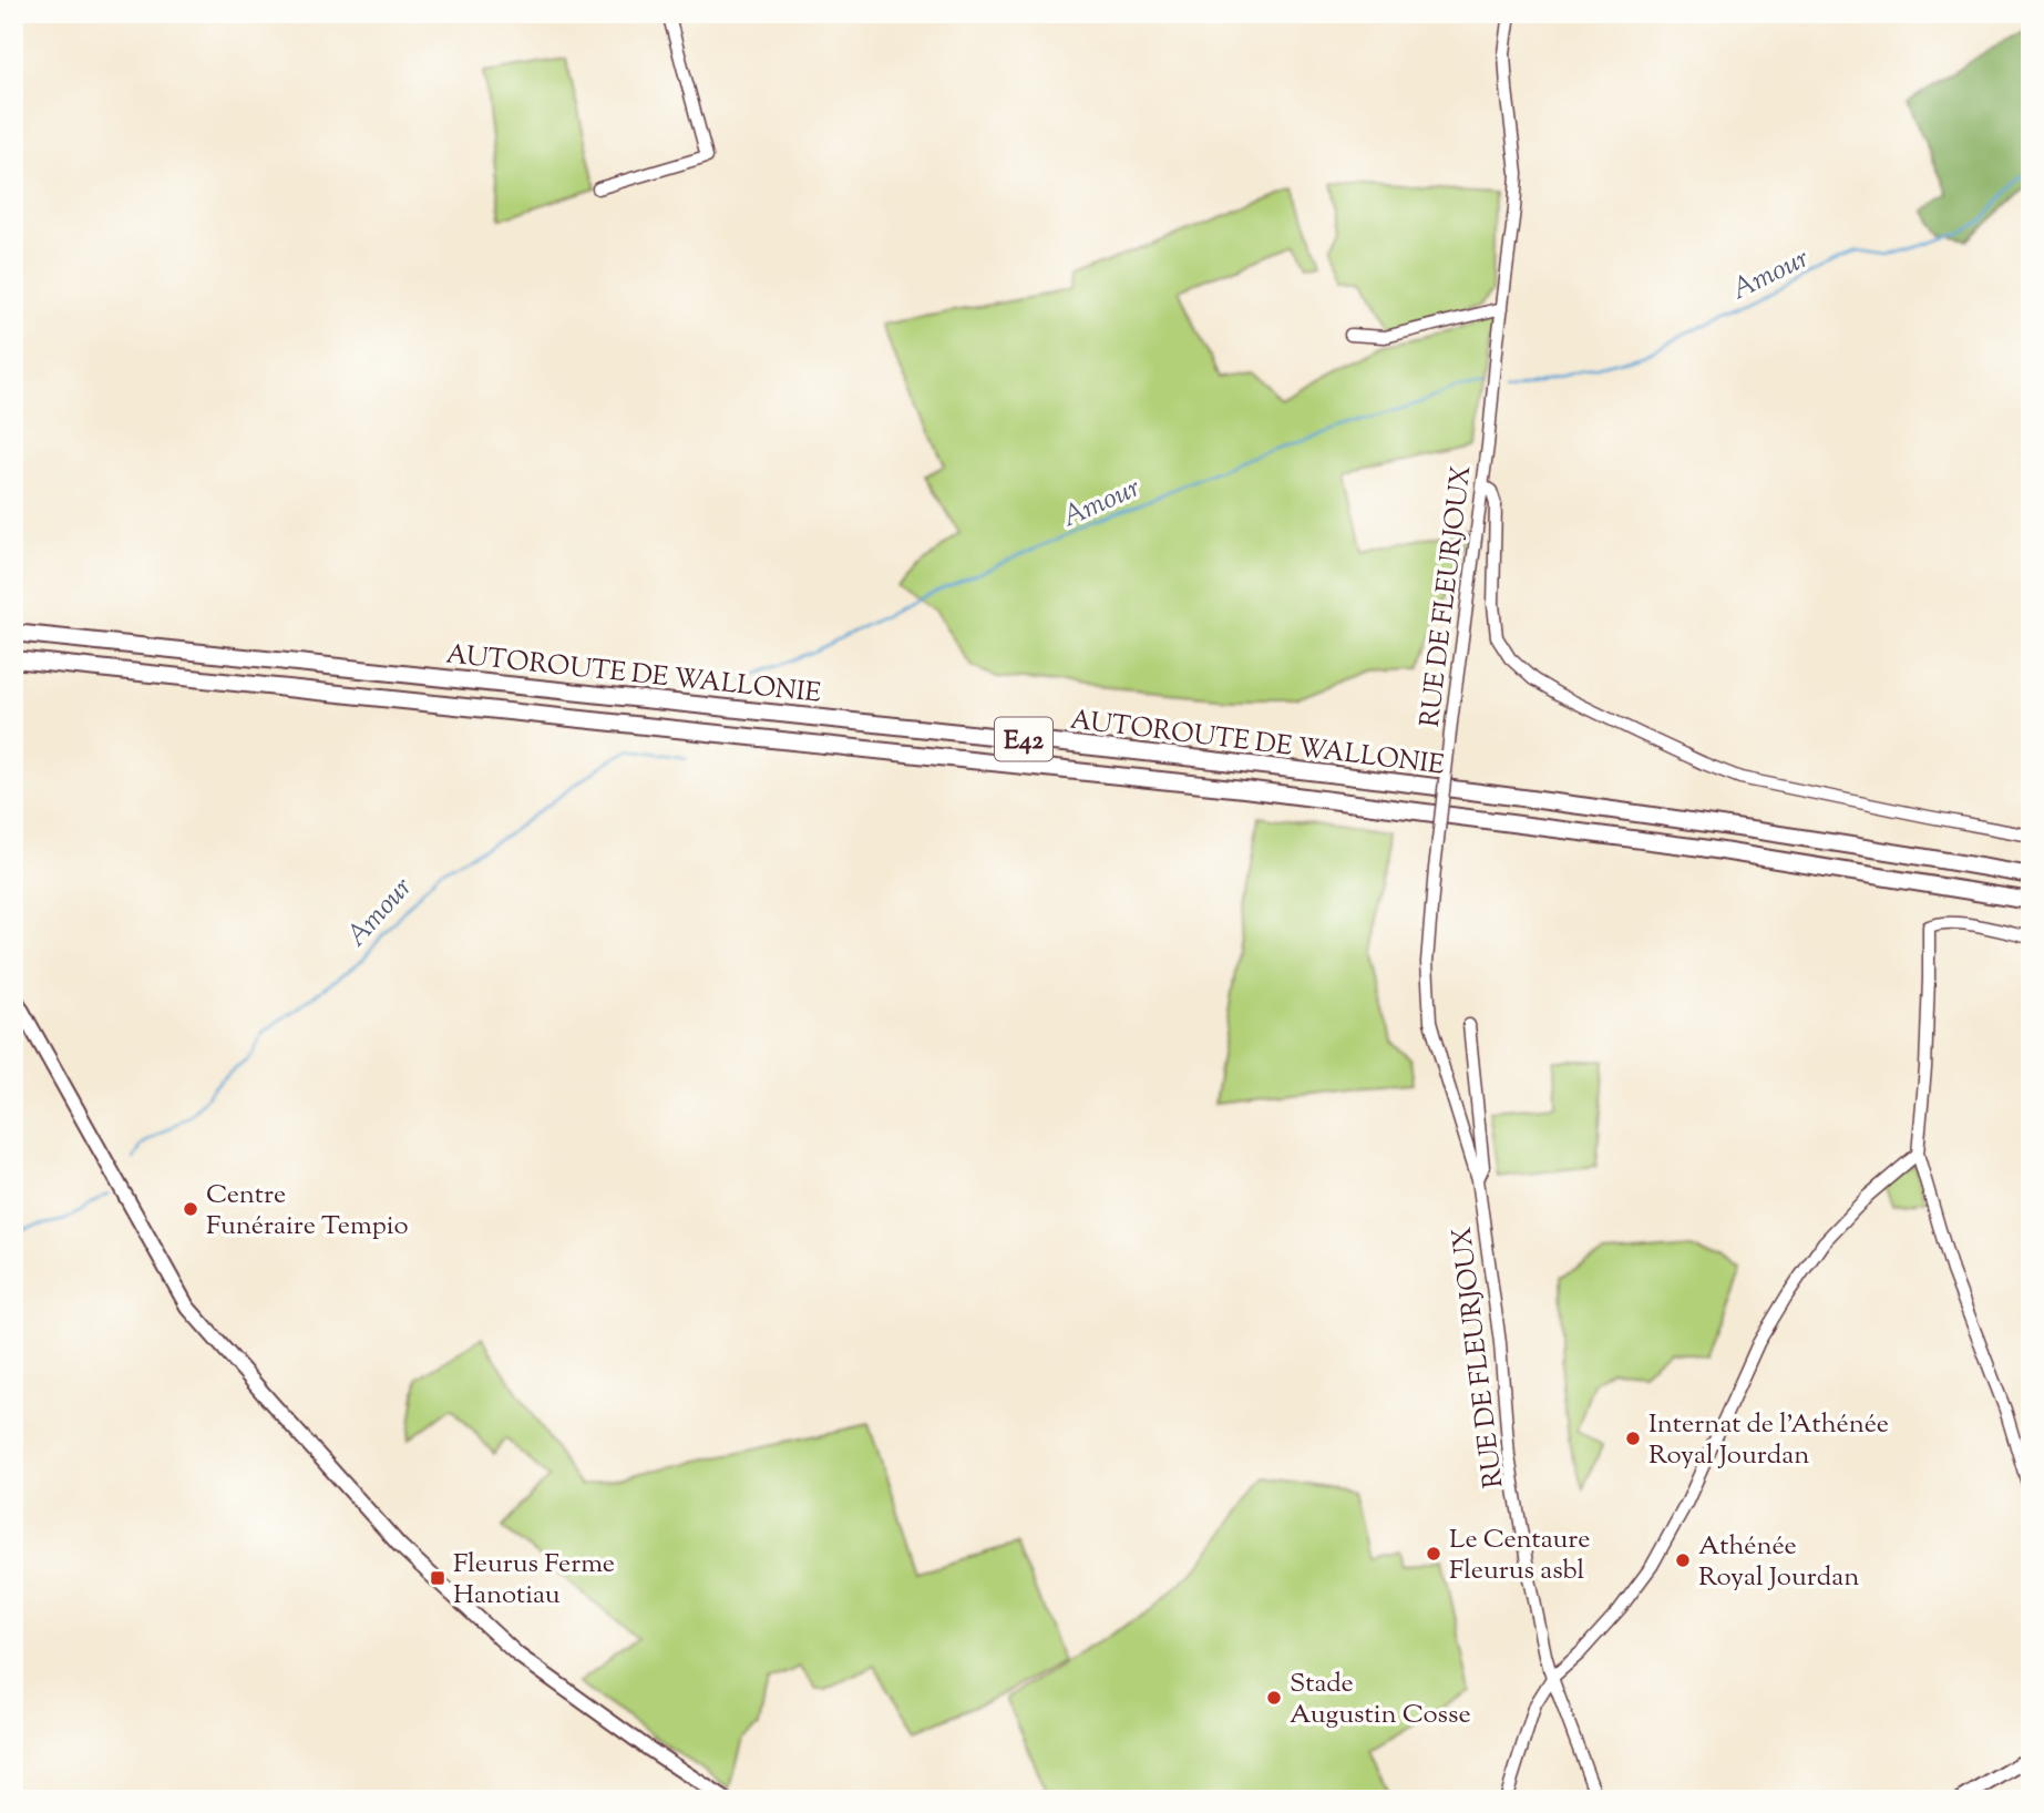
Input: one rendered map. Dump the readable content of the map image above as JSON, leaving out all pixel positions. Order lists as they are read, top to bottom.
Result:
{
  "streets": {
    "highway": ["AUTOROUTE DE WALLONIE", "E42"],
    "street": ["RUE DE FLEURJOUX"]
  },
  "water": ["Amour"],
  "places": {
    "other": [
      "Centre Funéraire Tempio",
      "Internat de l'Athénée Royal Jourdan",
      "Le Centaure Fleurus asbl",
      "Athénée Royal Jourdan",
      "Stade Augustin Cosse"
    ],
    "transit": ["Fleurus Ferme Hanotiau"]
  }
}
